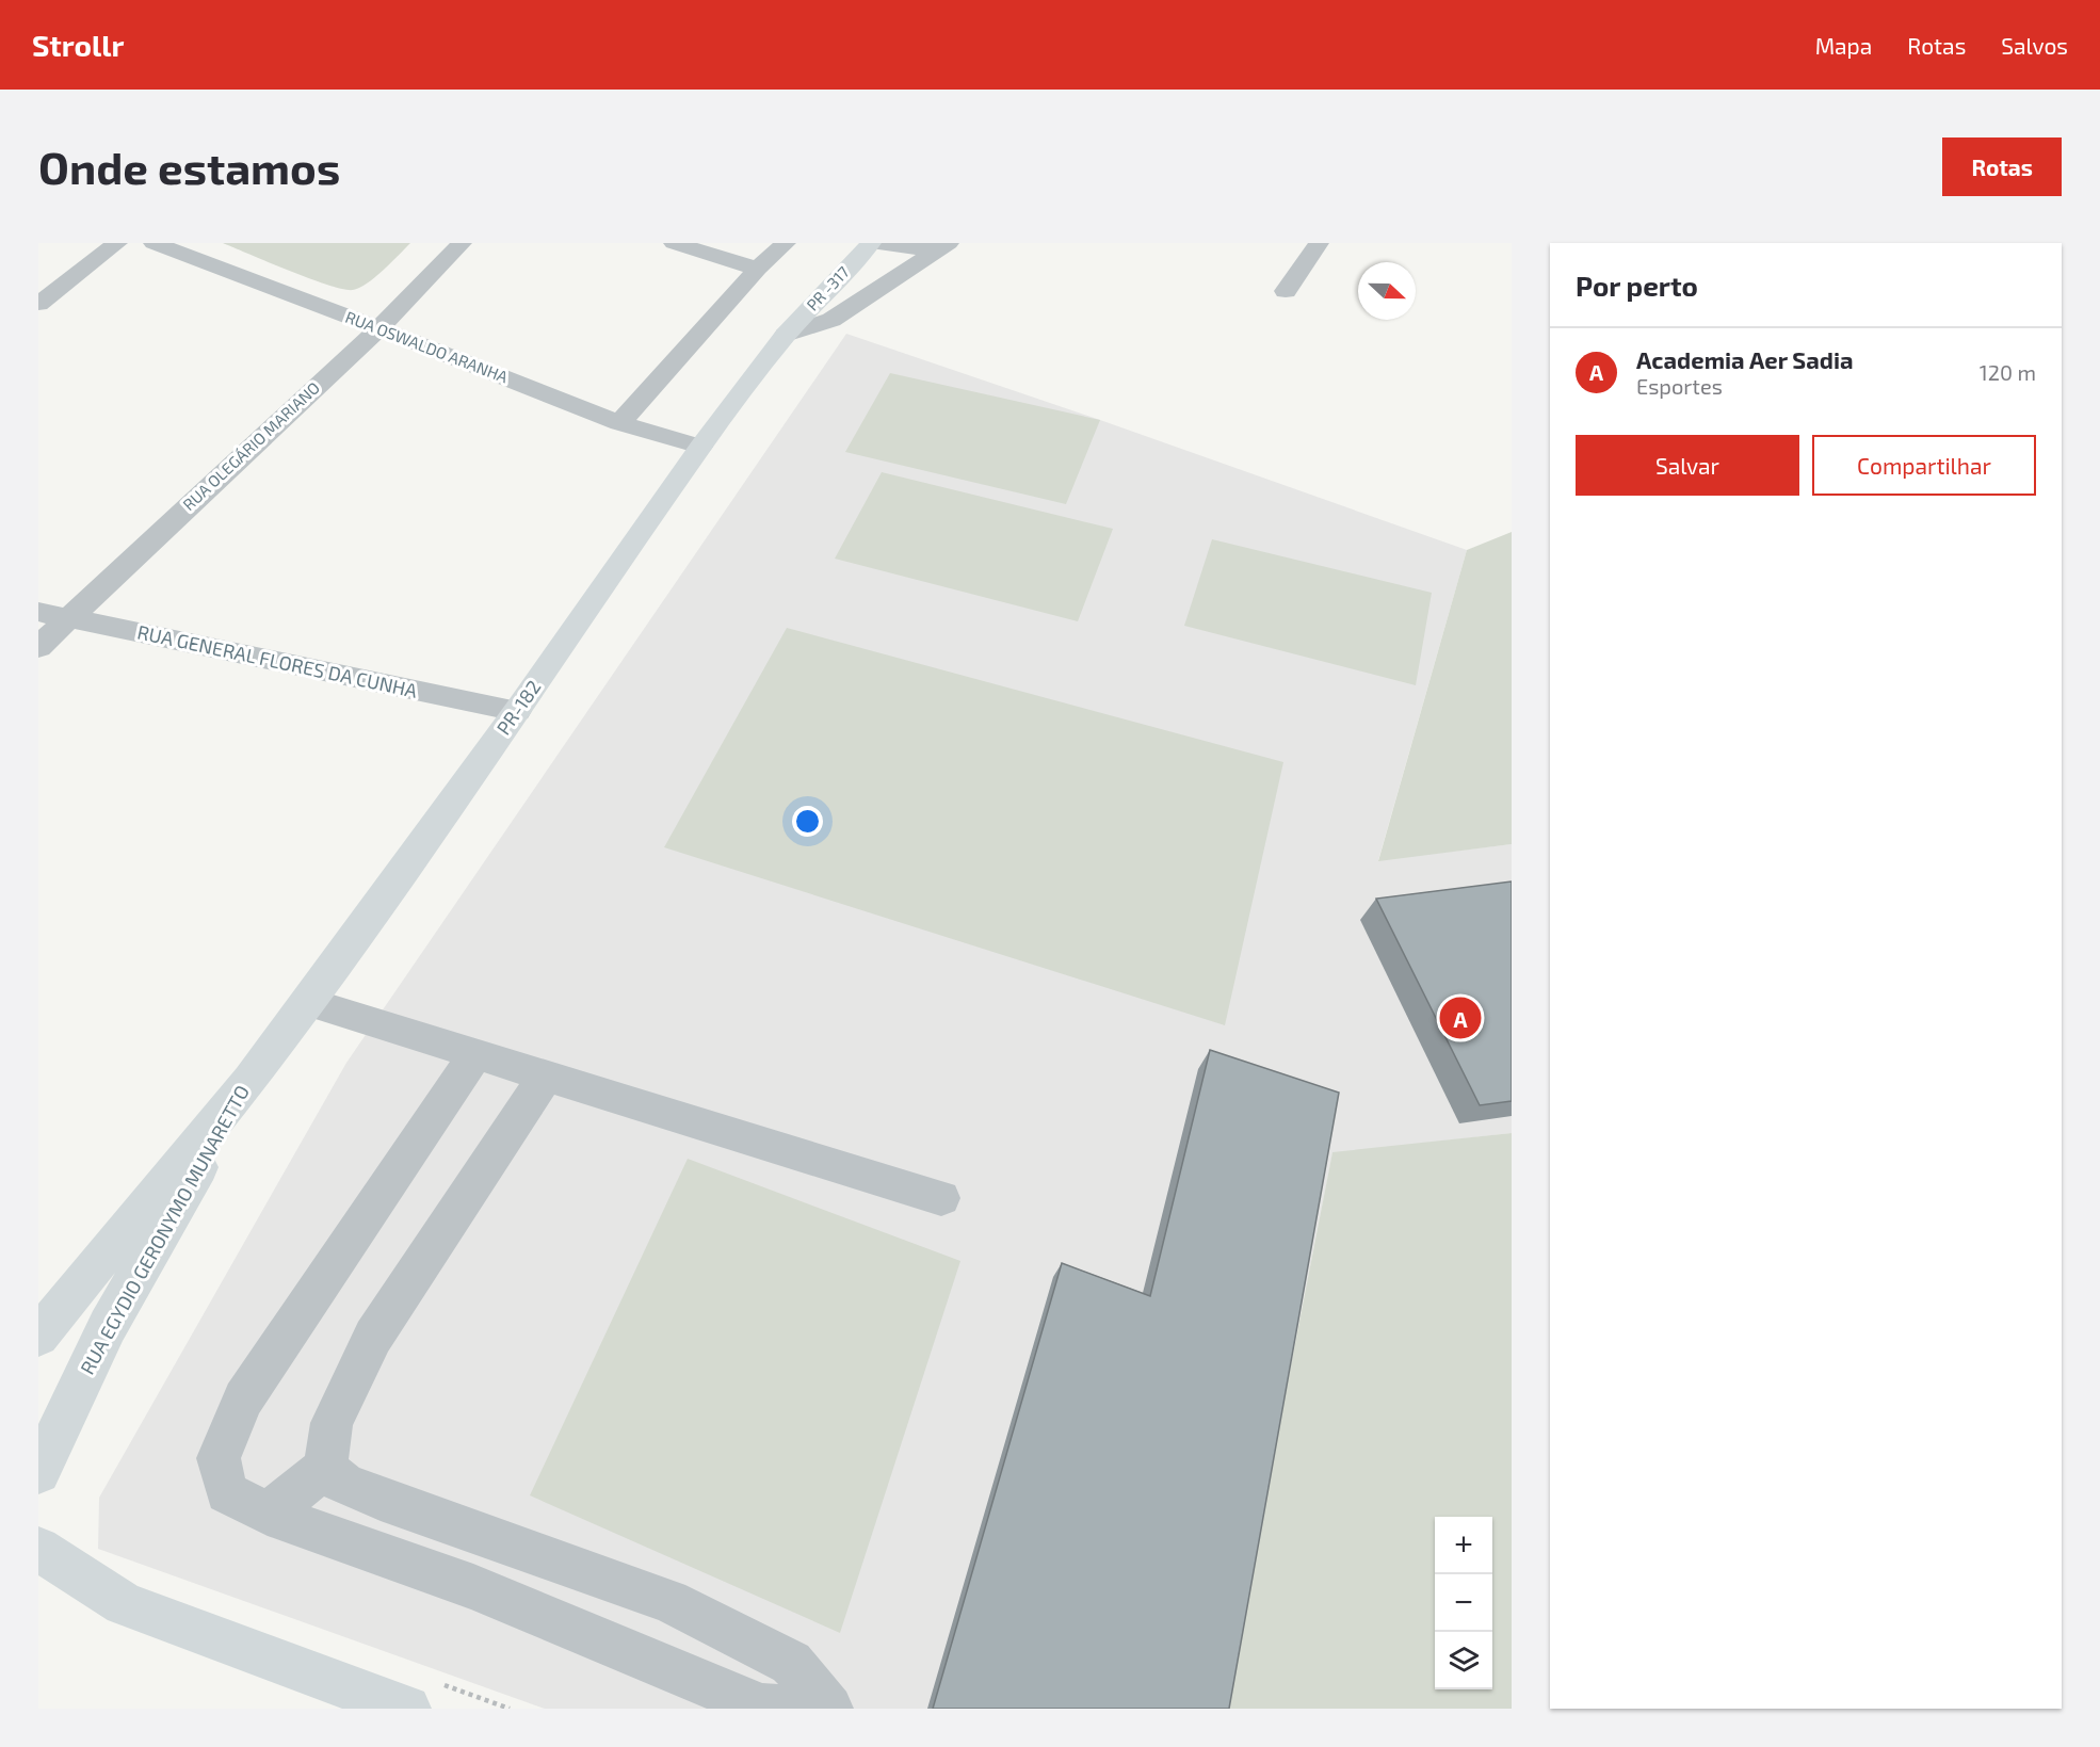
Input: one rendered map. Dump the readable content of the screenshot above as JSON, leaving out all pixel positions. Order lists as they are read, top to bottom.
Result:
{
  "streets": {
    "main road": ["PR -317", "PR-182", "RUA EGYDIO GERONYMO MUNARETTO"],
    "street": ["RUA OSWALDO ARANHA", "RUA OLEGÁRIO MARIANO", "RUA GENERAL FLORES DA CUNHA"]
  },
  "crossings": [
    ["PR -317", "PR-182"],
    ["RUA OSWALDO ARANHA", "RUA OLEGÁRIO MARIANO"],
    ["RUA OSWALDO ARANHA", "PR-182"],
    ["RUA OLEGÁRIO MARIANO", "RUA GENERAL FLORES DA CUNHA"],
    ["RUA GENERAL FLORES DA CUNHA", "PR-182"],
    ["PR-182", "RUA EGYDIO GERONYMO MUNARETTO"]
  ],
  "north": "right",
  "page": {
    "header": "Strollr",
    "nav": ["Mapa", "Rotas", "Salvos"],
    "buttons": [
      "Rotas",
      ["Salvar", "Compartilhar"]
    ],
    "title": "Onde estamos",
    "heading": "Por perto",
    "list": [
      {
        "mark": "A",
        "name": "Academia Aer Sadia",
        "note": "Esportes",
        "value": "120 m"
      }
    ],
    "pins": "A",
    "map_buttons": ["+", "−"]
  }
}
